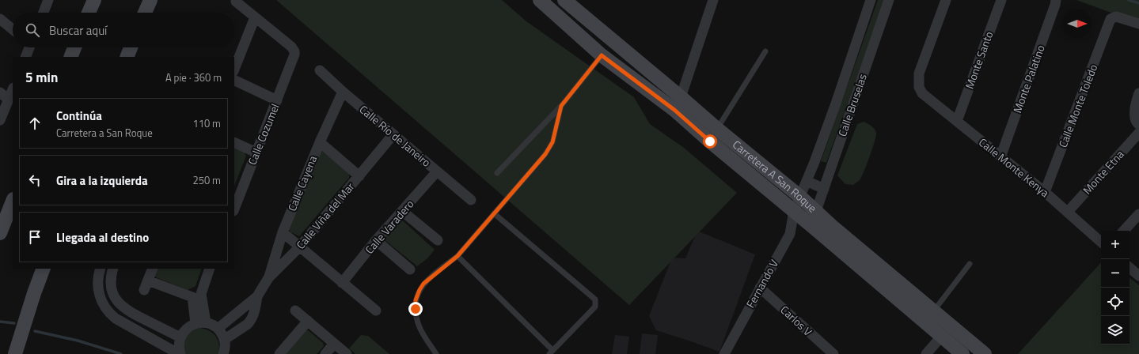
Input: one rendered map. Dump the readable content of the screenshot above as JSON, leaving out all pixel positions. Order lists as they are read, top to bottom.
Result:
{
  "streets": {
    "main road": ["Carretera A San Roque"],
    "street": [
      "Monte Santo",
      "Monte Palatino",
      "Calle Bruselas",
      "Calle Monte Toledo",
      "Calle Cozumel",
      "Calle Río de Janeiro",
      "Calle Monte Kenya",
      "Monte Etna",
      "Calle Cayena",
      "Calle Viña del Mar",
      "Calle Varadero",
      "Fernando V",
      "Carlos V"
    ]
  },
  "crossings": [
    ["Monte Santo", "Calle Monte Kenya"],
    ["Monte Palatino", "Calle Monte Kenya"],
    ["Calle Bruselas", "Carretera A San Roque"],
    ["Calle Bruselas", "Fernando V"],
    ["Calle Monte Toledo", "Calle Monte Kenya"],
    ["Calle Río de Janeiro", "Calle Cayena"],
    ["Calle Río de Janeiro", "Calle Viña del Mar"],
    ["Calle Río de Janeiro", "Calle Varadero"],
    ["Calle Monte Kenya", "Monte Etna"],
    ["Carretera A San Roque", "Fernando V"],
    ["Calle Cayena", "Calle Viña del Mar"],
    ["Fernando V", "Carlos V"]
  ],
  "north": "right",
  "page": {
    "search": "Buscar aquí",
    "heading": ["5 min", "A pie · 360 m"],
    "list": [
      ["Continúa", "Carretera a San Roque", "110 m"],
      ["Gira a la izquierda", "250 m"],
      "Llegada al destino"
    ],
    "map_buttons": ["+", "−"]
  }
}
